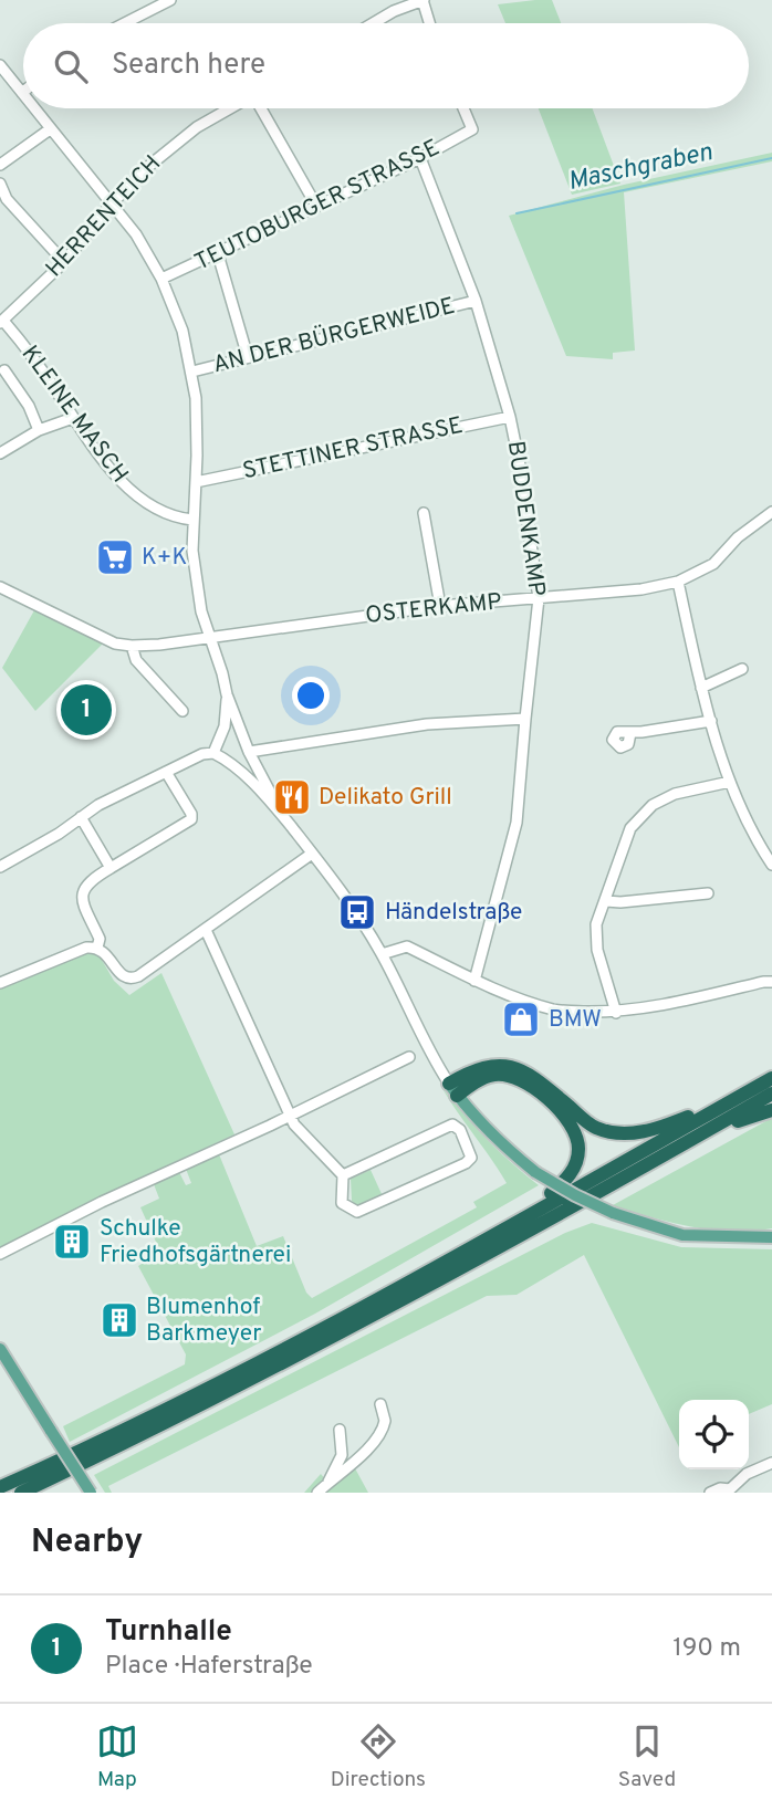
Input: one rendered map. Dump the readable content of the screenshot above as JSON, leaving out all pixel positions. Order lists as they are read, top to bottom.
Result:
{
  "streets": {
    "street": [
      "TEUTOBURGER STRASSE",
      "HERRENTEICH",
      "AN DER BÜRGERWEIDE",
      "KLEINE MASCH",
      "STETTINER STRASSE",
      "BUDDENKAMP",
      "OSTERKAMP"
    ]
  },
  "crossings": [
    ["TEUTOBURGER STRASSE", "BUDDENKAMP"],
    ["HERRENTEICH", "KLEINE MASCH"],
    ["AN DER BÜRGERWEIDE", "BUDDENKAMP"],
    ["STETTINER STRASSE", "BUDDENKAMP"],
    ["BUDDENKAMP", "OSTERKAMP"]
  ],
  "water": ["Maschgraben"],
  "places": {
    "supermarket": ["K+K"],
    "restaurant": ["Delikato Grill"],
    "bus stop": ["Händelstraße"],
    "shop": ["BMW"],
    "building": ["Schulke Friedhofsgärtnerei", "Blumenhof Barkmeyer"]
  },
  "page": {
    "search": "Search here",
    "pins": "1",
    "heading": "Nearby",
    "list": [
      {
        "mark": "1",
        "name": "Turnhalle",
        "note": "Place · Haferstraße",
        "value": "190 m"
      }
    ],
    "nav": ["Map", "Directions", "Saved"]
  }
}
